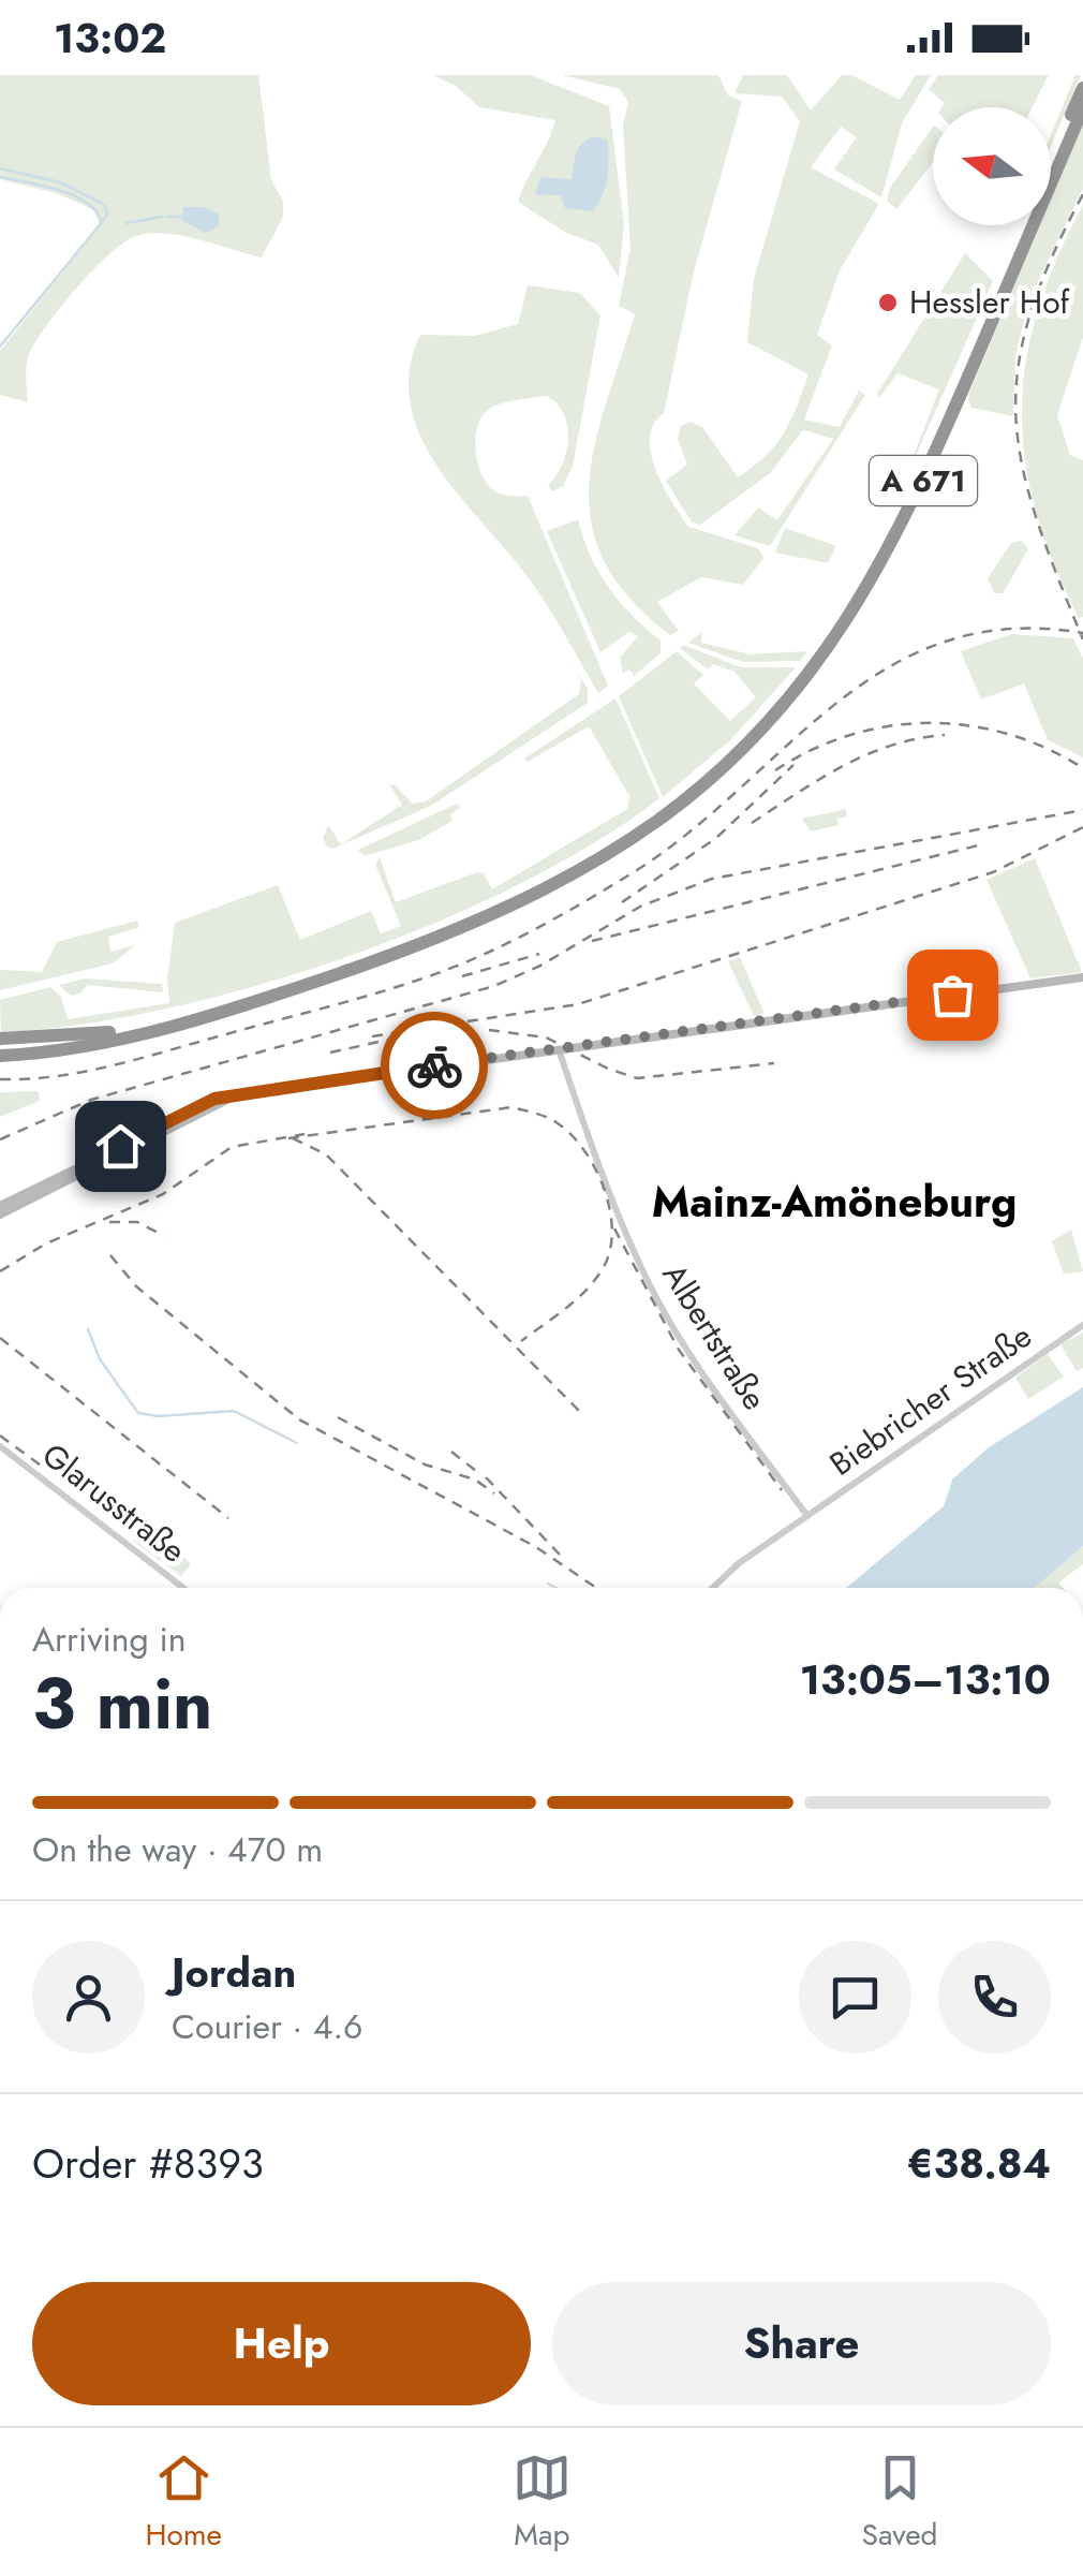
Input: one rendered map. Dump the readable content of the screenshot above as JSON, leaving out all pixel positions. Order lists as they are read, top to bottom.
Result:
{
  "streets": {
    "highway": ["A 671"],
    "street": ["Albertstraße", "Biebricher Straße", "Glarusstraße"]
  },
  "crossings": [
    ["Albertstraße", "Biebricher Straße"]
  ],
  "districts": ["Mainz-Amöneburg"],
  "places": ["Hessler Hof"],
  "north": "left",
  "page": {
    "status": "13:02",
    "heading": ["3 min", "Arriving in", "13:05–13:10"],
    "panel": [
      "Jordan",
      "Courier · 4.6",
      "Order #8393",
      "€38.84"
    ],
    "bar": "On the way · 470 m",
    "buttons": ["Help", "Share"],
    "tabs": ["Home", "Map", "Saved"]
  }
}
